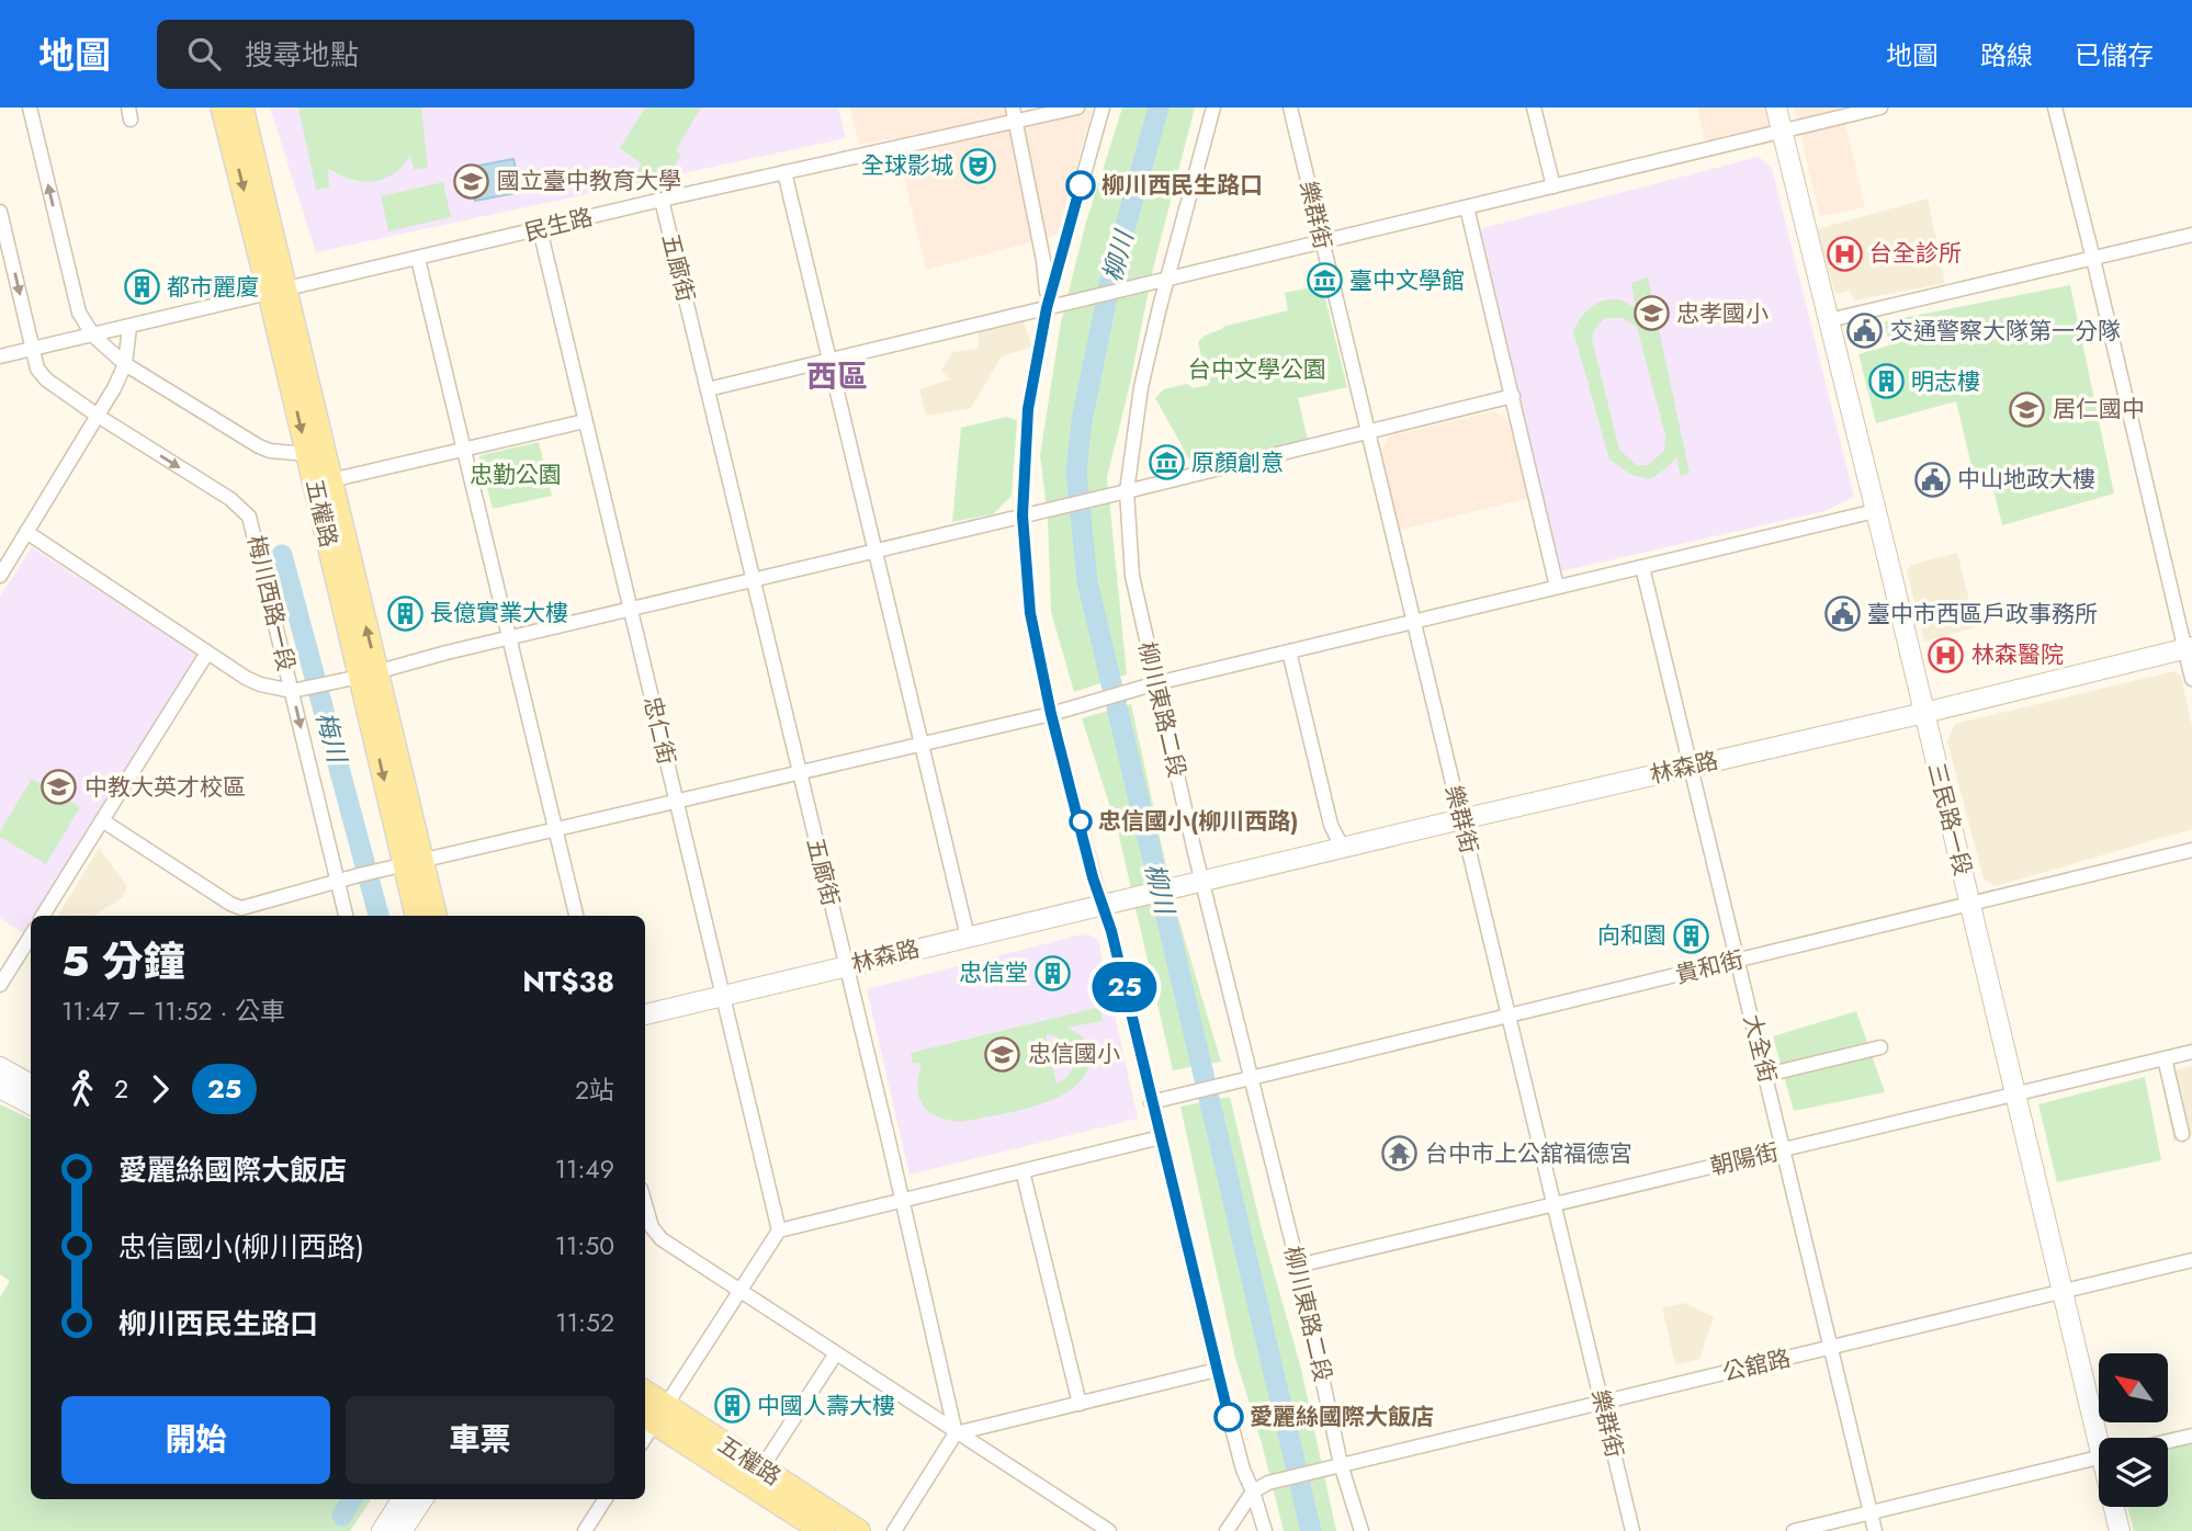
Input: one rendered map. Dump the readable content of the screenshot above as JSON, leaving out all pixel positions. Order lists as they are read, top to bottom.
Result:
{
  "streets": {
    "main road": ["五權路", "林森路", "三民路一段"],
    "street": [
      "樂群街",
      "民生路",
      "五廊街",
      "梅川西路一段",
      "柳川東路二段",
      "忠仁街",
      "貴和街",
      "大全街",
      "朝陽街",
      "公舘路"
    ]
  },
  "crossings": [
    ["樂群街", "林森路"],
    ["樂群街", "貴和街"],
    ["樂群街", "朝陽街"],
    ["樂群街", "公舘路"],
    ["民生路", "五廊街"],
    ["民生路", "五權路"],
    ["民生路", "梅川西路一段"],
    ["民生路", "忠仁街"],
    ["五廊街", "林森路"],
    ["柳川東路二段", "林森路"],
    ["柳川東路二段", "貴和街"],
    ["柳川東路二段", "朝陽街"],
    ["柳川東路二段", "公舘路"],
    ["忠仁街", "林森路"],
    ["林森路", "三民路一段"],
    ["林森路", "大全街"],
    ["三民路一段", "貴和街"],
    ["三民路一段", "朝陽街"],
    ["三民路一段", "公舘路"],
    ["貴和街", "大全街"],
    ["大全街", "朝陽街"],
    ["大全街", "公舘路"]
  ],
  "one_way": ["梅川西路一段"],
  "districts": ["西區"],
  "water": ["柳川", "梅川"],
  "parks": ["台中文學公園", "忠勤公園"],
  "places": {
    "theatre": ["全球影城"],
    "school or university": [
      "國立臺中教育大學",
      "忠孝國小",
      "居仁國中",
      "中教大英才校區",
      "忠信國小"
    ],
    "other": ["柳川西民生路口", "忠信國小(柳川西路)", "愛麗絲國際大飯店"],
    "hospital": ["台全診所", "林森醫院"],
    "museum": ["臺中文學館", "原顏創意"],
    "building": [
      "都市麗廈",
      "明志樓",
      "長億實業大樓",
      "向和園",
      "忠信堂",
      "中國人壽大樓"
    ],
    "public building": ["交通警察大隊第一分隊", "中山地政大樓", "臺中市西區戶政事務所"],
    "temple": ["台中市上公舘福德宮"]
  },
  "lines": ["bus line 25"],
  "north": "top left",
  "page": {
    "header": "地圖",
    "search": "搜尋地點",
    "nav": ["地圖", "路線", "已儲存"],
    "on_map": "25",
    "heading": ["5 分鐘", "11:47 – 11:52 · 公車", "NT$38"],
    "legs": ["2", "25", "2站"],
    "list": [
      {
        "name": "愛麗絲國際大飯店",
        "value": "11:49"
      },
      {
        "name": "忠信國小(柳川西路)",
        "value": "11:50"
      },
      {
        "name": "柳川西民生路口",
        "value": "11:52"
      }
    ],
    "buttons": ["開始", "車票"]
  }
}
